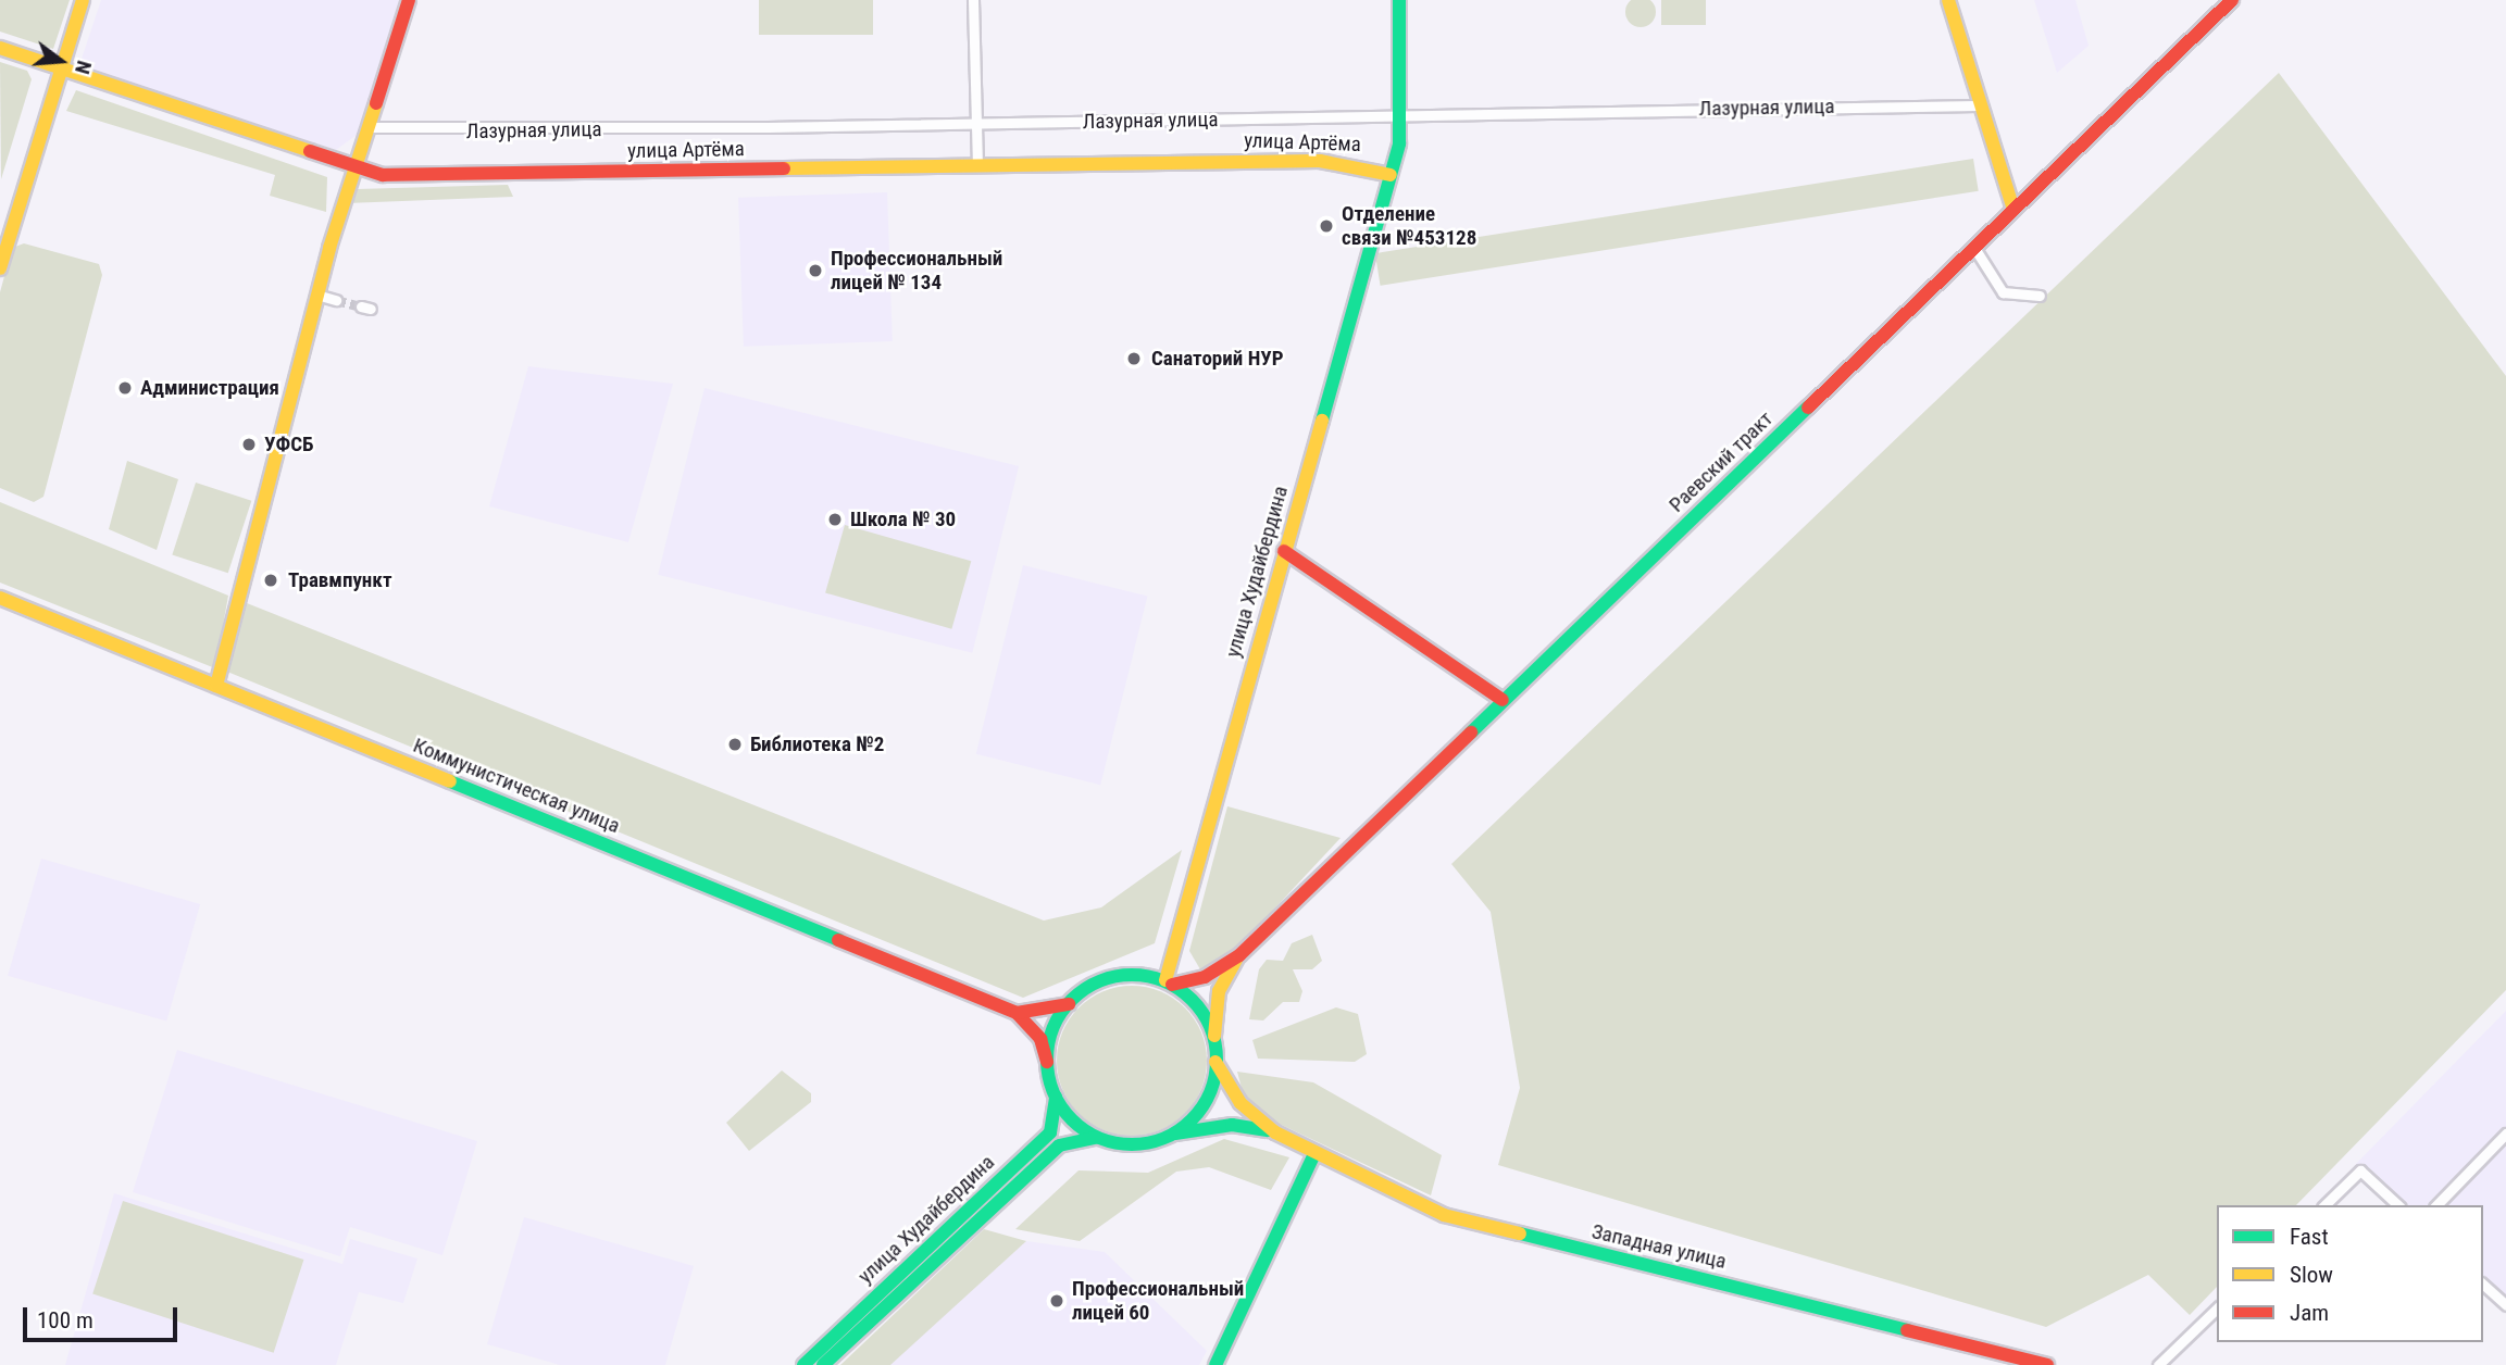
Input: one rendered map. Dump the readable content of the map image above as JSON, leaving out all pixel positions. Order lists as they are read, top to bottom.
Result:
{
  "streets": {
    "main road": [
      "улица Артёма",
      "Раевский тракт",
      "улица Худайбердина",
      "Коммунистическая улица",
      "Западная улица"
    ],
    "street": ["Лазурная улица"]
  },
  "crossings": [
    ["Лазурная улица", "улица Худайбердина"],
    ["улица Артёма", "улица Худайбердина"],
    ["Раевский тракт", "улица Худайбердина"],
    ["Раевский тракт", "Коммунистическая улица"],
    ["Раевский тракт", "Западная улица"],
    ["улица Худайбердина", "Коммунистическая улица"],
    ["улица Худайбердина", "Западная улица"],
    ["Коммунистическая улица", "Западная улица"]
  ],
  "places": [
    "Отделение связи №453128",
    "Профессиональный лицей № 134",
    "Санаторий НУР",
    "Администрация",
    "УФСБ",
    "Школа № 30",
    "Травмпункт",
    "Библиотека №2",
    "Профессиональный лицей 60"
  ],
  "legend": ["Fast", "Slow", "Jam"],
  "scale_bar": "100 m",
  "north": "right"
}
